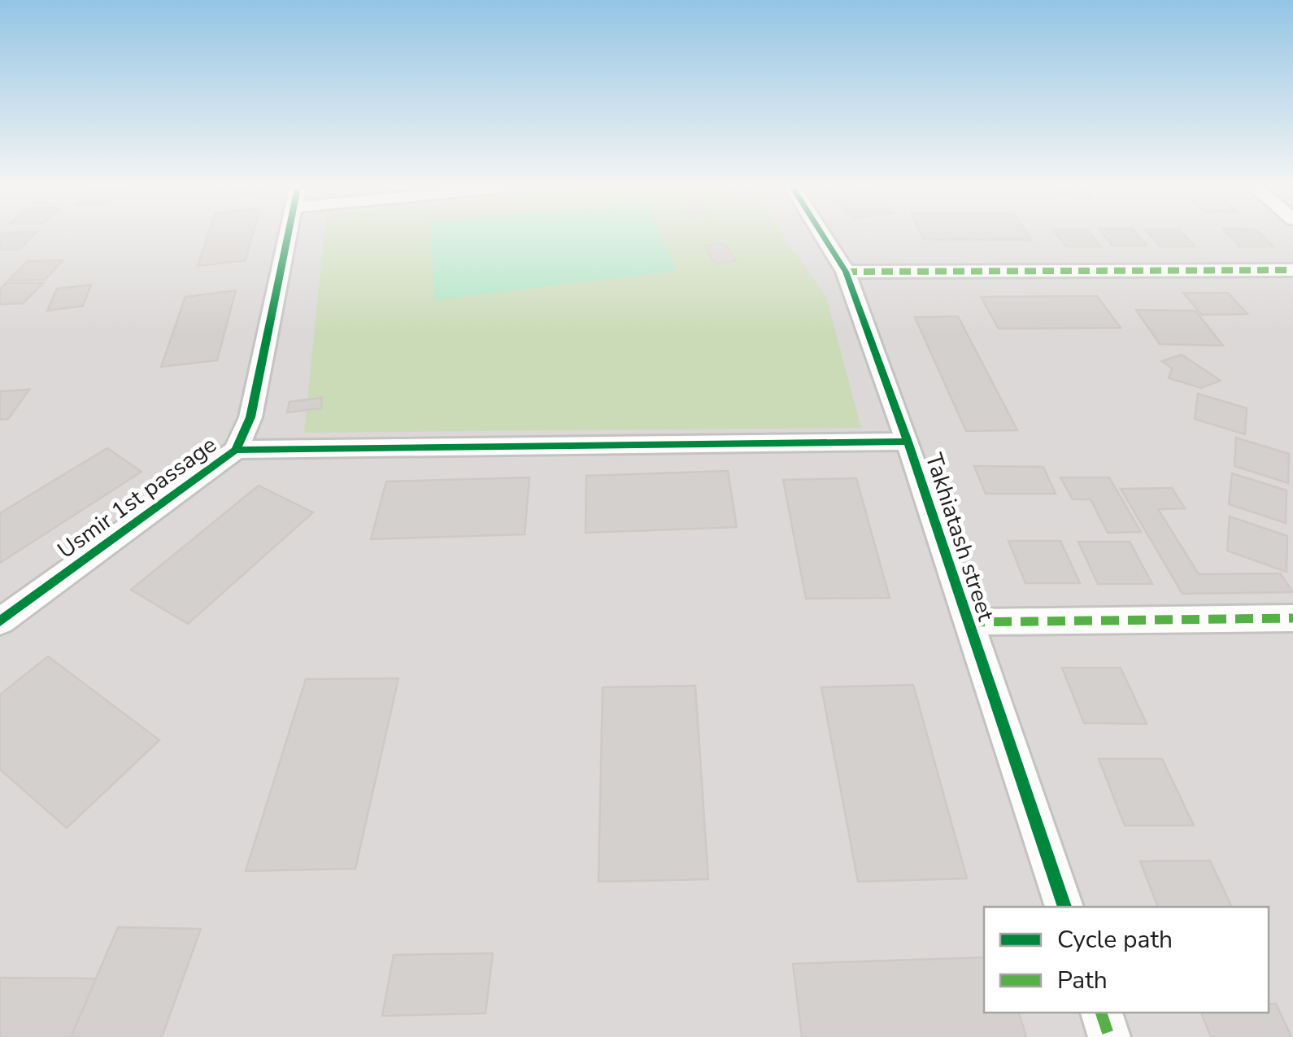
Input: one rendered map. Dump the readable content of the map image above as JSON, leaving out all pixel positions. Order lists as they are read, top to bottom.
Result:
{
  "streets": {
    "street": ["Usmir 1st passage", "Takhiatash street"]
  },
  "legend": ["Cycle path", "Path"]
}
